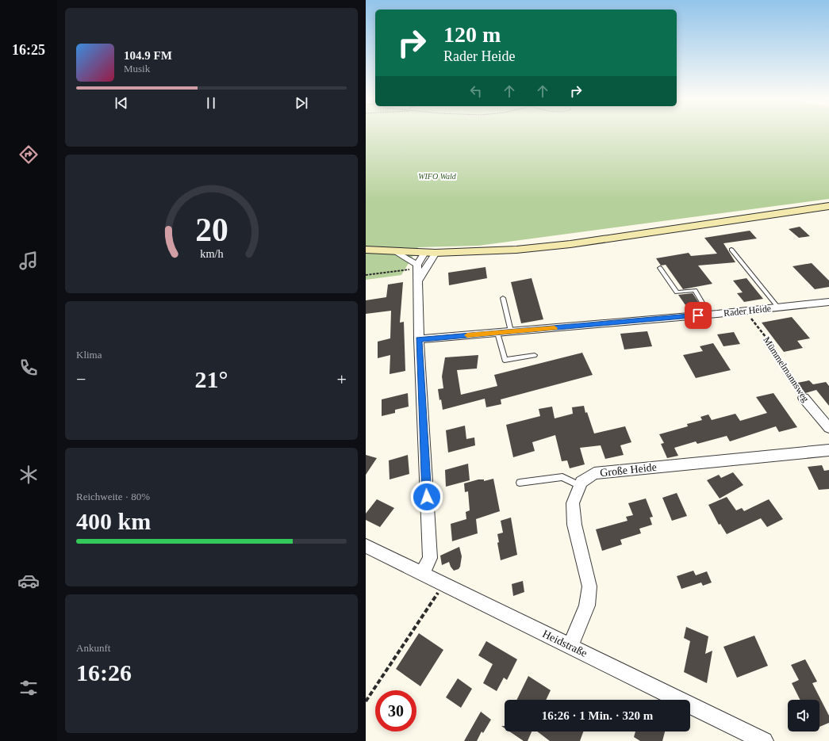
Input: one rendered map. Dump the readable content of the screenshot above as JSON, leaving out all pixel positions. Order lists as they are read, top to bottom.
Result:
{
  "streets": {
    "street": [
      "Rader Heide",
      "Mümmelmannsweg",
      "Große Heide",
      "Heidstraße"
    ]
  },
  "crossings": [
    ["Rader Heide", "Mümmelmannsweg"],
    ["Große Heide", "Heidstraße"]
  ],
  "parks": ["WIFO Wald"],
  "page": {
    "tabs": "16:25",
    "turn": ["120 m", "Rader Heide"],
    "song": ["104.9 FM", "Musik"],
    "tile": [
      "Klima",
      ["Reichweite · 80%", "400 km"],
      ["Ankunft", "16:26"]
    ],
    "heat": ["−", "21°", "+"],
    "limit": "30",
    "trip": "16:26 · 1 Min. · 320 m",
    "gauge": ["20", "km/h"]
  }
}
